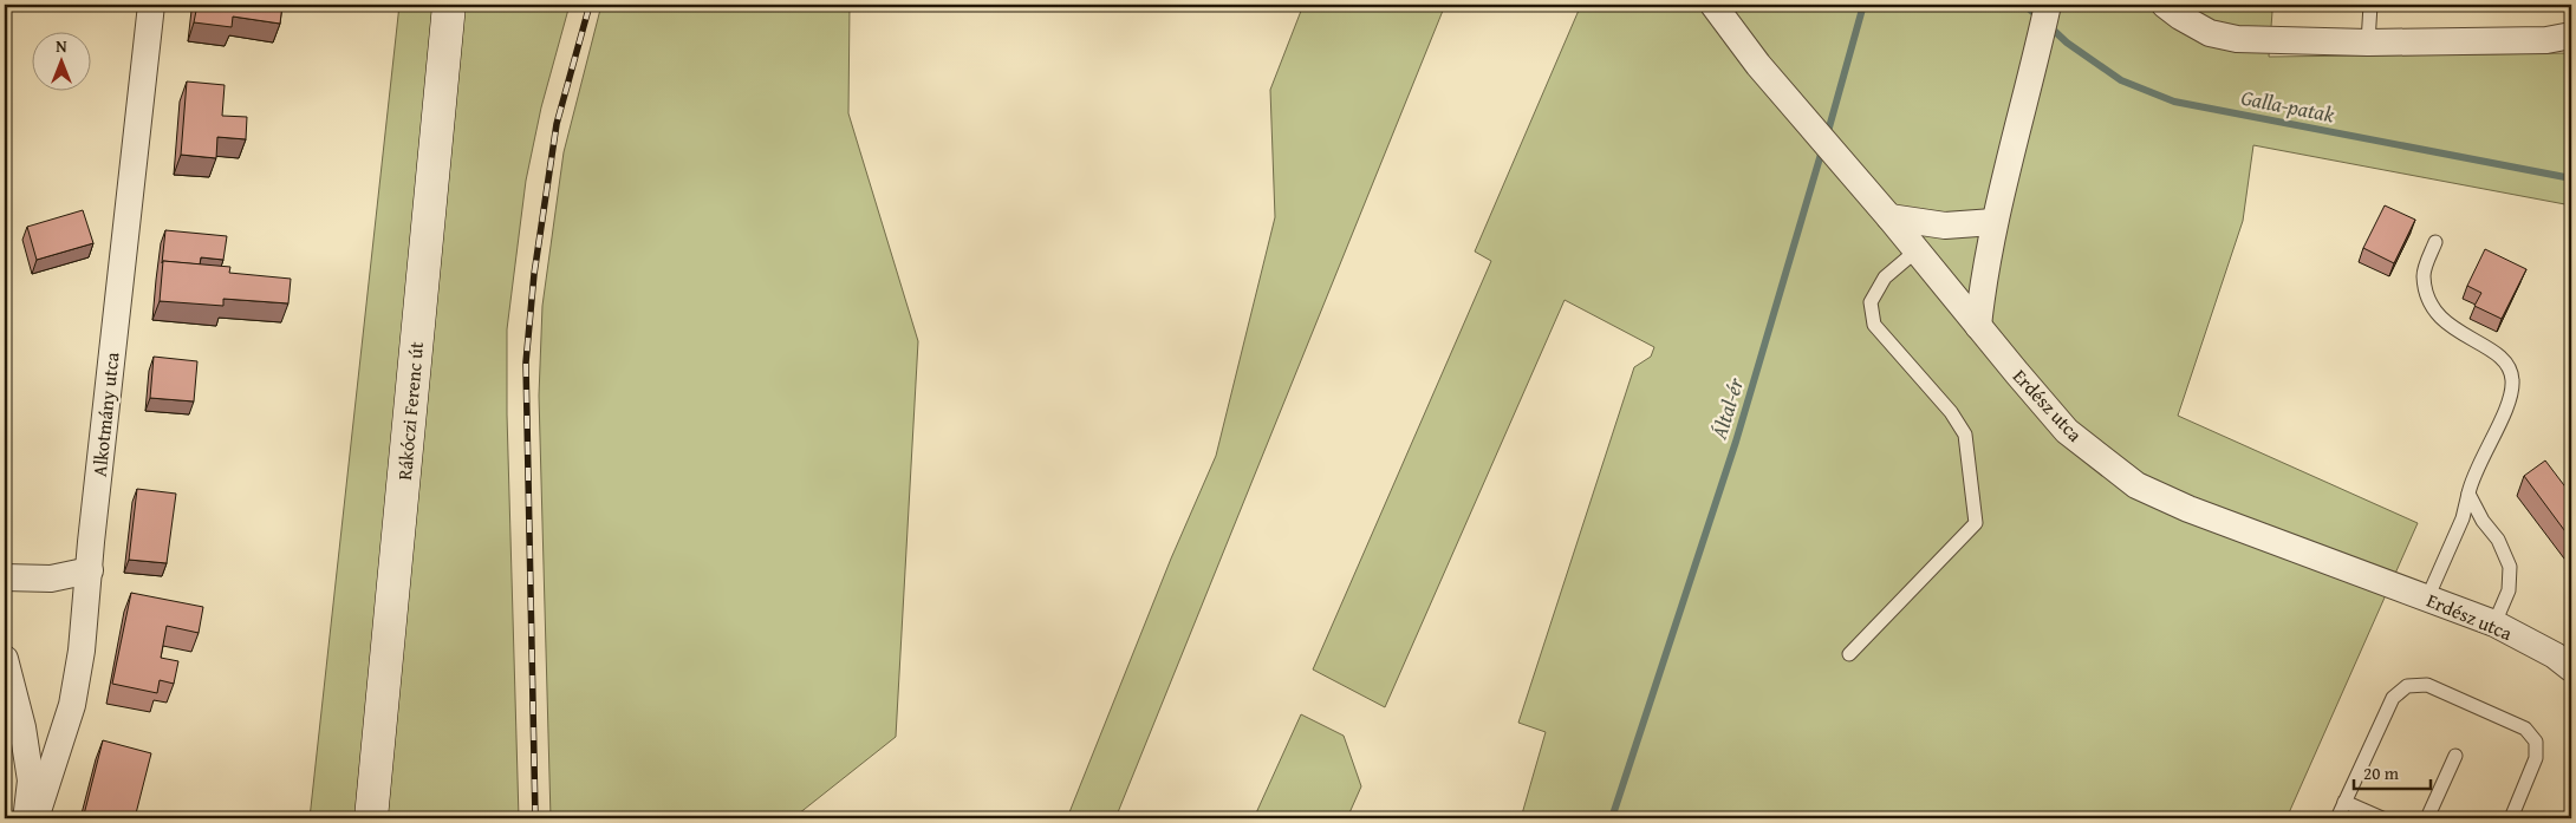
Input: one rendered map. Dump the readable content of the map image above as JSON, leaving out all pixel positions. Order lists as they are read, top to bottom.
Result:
{
  "streets": {
    "main road": ["Rákóczi Ferenc út"],
    "street": ["Erdész utca", "Alkotmány utca"]
  },
  "water": ["Galla-patak", "Által-ér"],
  "scale_bar": "20 m",
  "north": "top"
}
